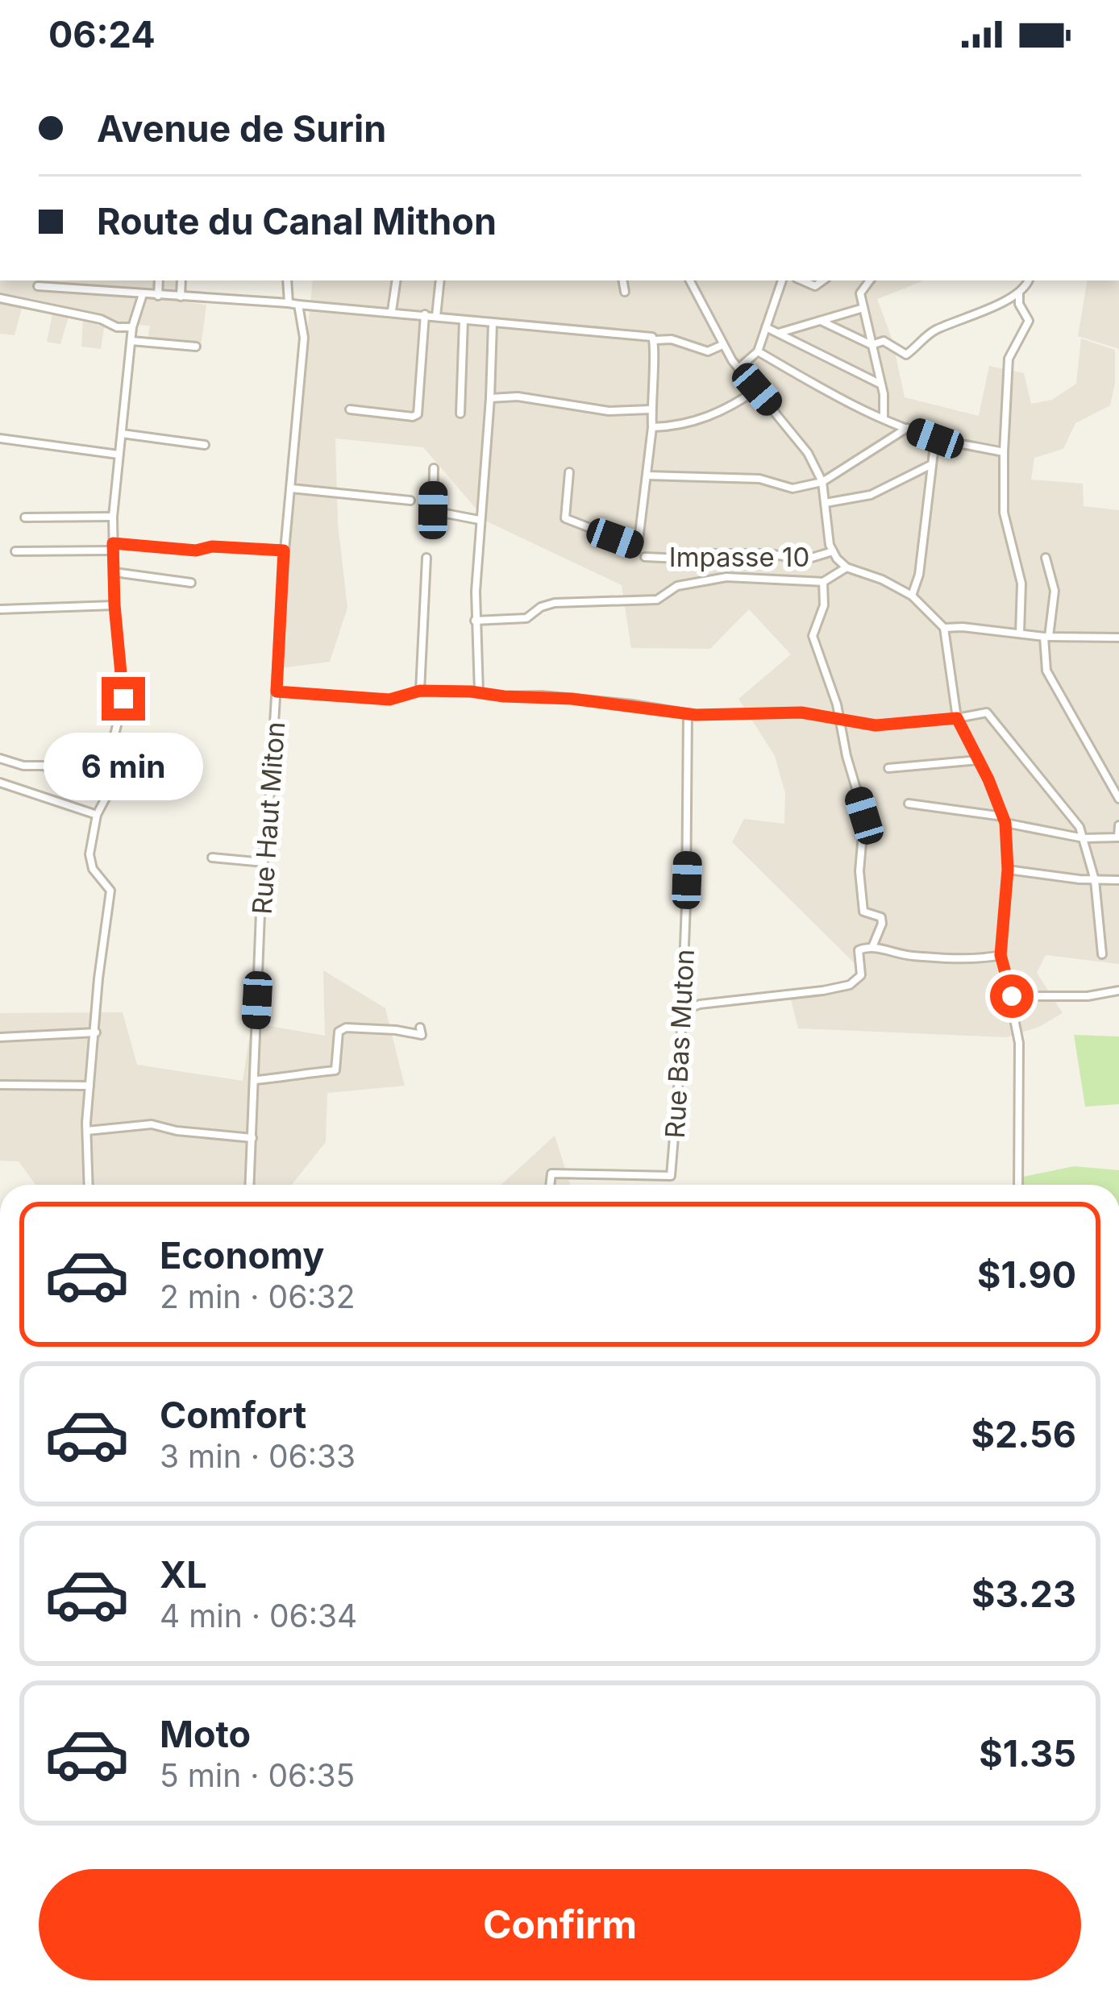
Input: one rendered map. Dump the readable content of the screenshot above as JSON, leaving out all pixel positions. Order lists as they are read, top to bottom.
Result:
{
  "streets": {
    "street": ["Impasse 10", "Rue Haut Miton", "Rue Bas Muton"]
  },
  "page": {
    "status": "06:24",
    "banner": ["Avenue de Surin", "Route du Canal Mithon"],
    "bubble": "6 min",
    "list": [
      {
        "name": "Economy",
        "note": "2 min · 06:32",
        "value": "$1.90"
      },
      {
        "name": "Comfort",
        "note": "3 min · 06:33",
        "value": "$2.56"
      },
      {
        "name": "XL",
        "note": "4 min · 06:34",
        "value": "$3.23"
      },
      {
        "name": "Moto",
        "note": "5 min · 06:35",
        "value": "$1.35"
      }
    ],
    "buttons": "Confirm"
  }
}
